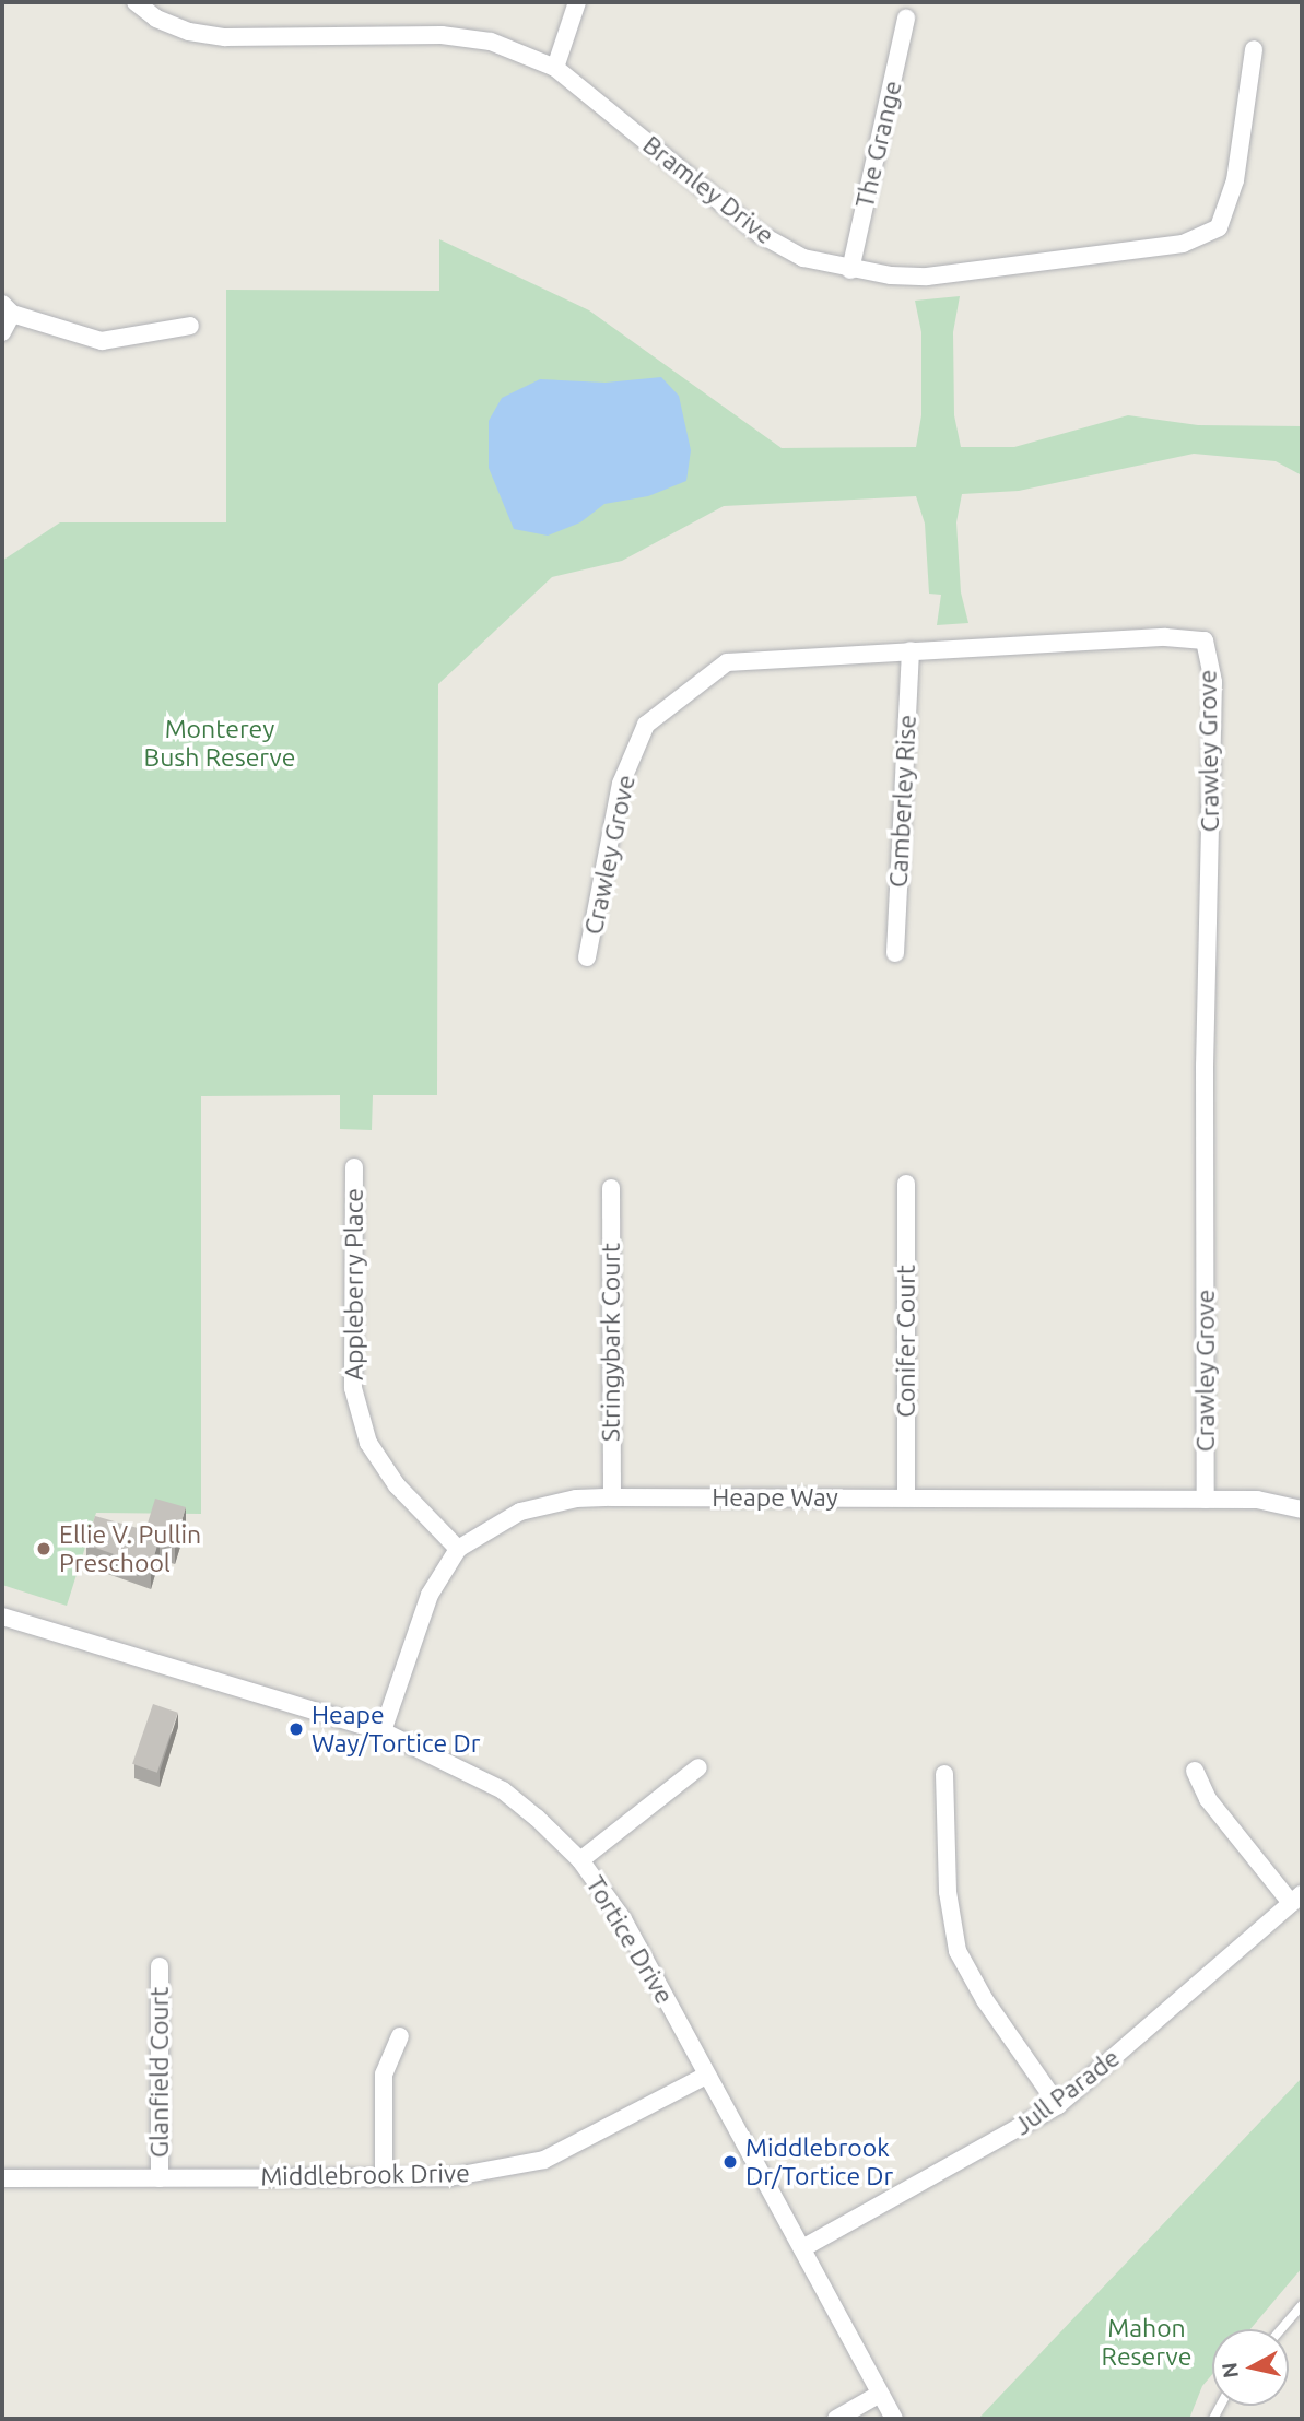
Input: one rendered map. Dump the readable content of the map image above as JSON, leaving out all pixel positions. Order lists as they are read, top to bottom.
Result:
{
  "streets": {
    "street": [
      "The Grange",
      "Bramley Drive",
      "Crawley Grove",
      "Camberley Rise",
      "Appleberry Place",
      "Conifer Court",
      "Stringybark Court",
      "Heape Way",
      "Tortice Drive",
      "Glanfield Court",
      "Jull Parade",
      "Middlebrook Drive"
    ]
  },
  "crossings": [
    ["The Grange", "Bramley Drive"],
    ["Crawley Grove", "Camberley Rise"],
    ["Crawley Grove", "Heape Way"],
    ["Appleberry Place", "Heape Way"],
    ["Conifer Court", "Heape Way"],
    ["Stringybark Court", "Heape Way"],
    ["Heape Way", "Tortice Drive"],
    ["Tortice Drive", "Jull Parade"],
    ["Tortice Drive", "Middlebrook Drive"],
    ["Glanfield Court", "Middlebrook Drive"]
  ],
  "parks": ["Monterey Bush Reserve", "Mahon Reserve"],
  "places": ["Ellie V. Pullin Preschool", "Heape Way/Tortice Dr", "Middlebrook Dr/Tortice Dr"],
  "north": "left"
}
